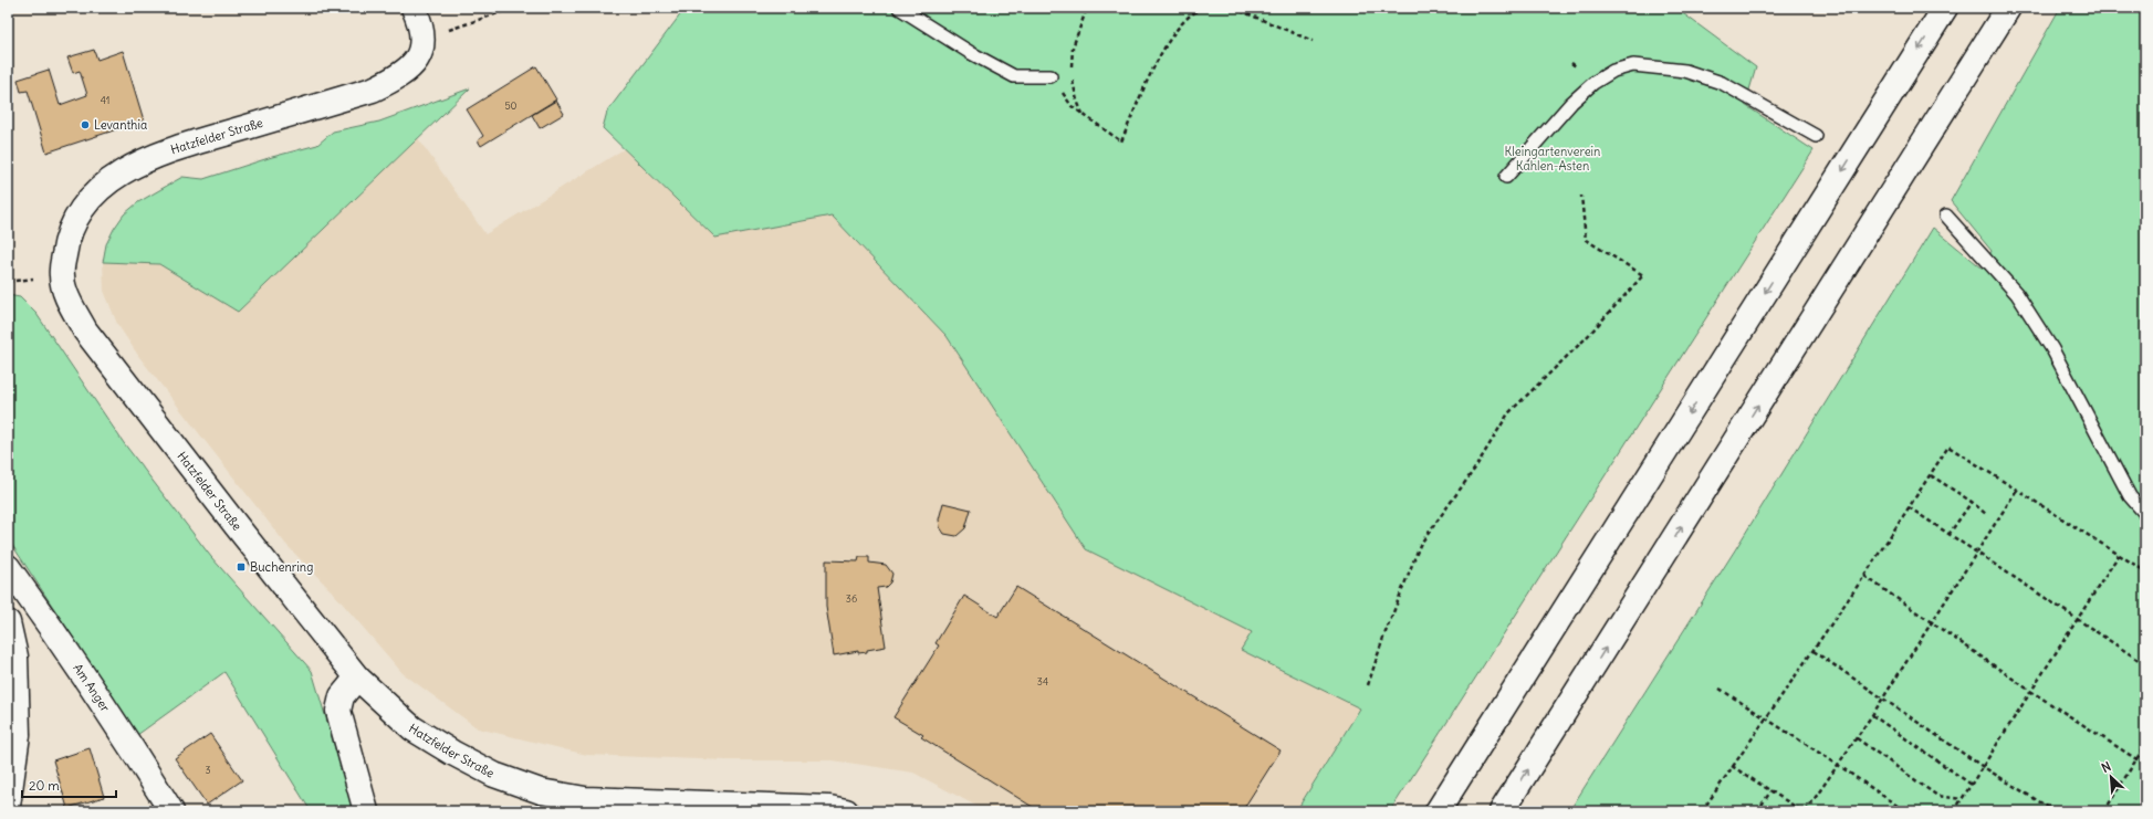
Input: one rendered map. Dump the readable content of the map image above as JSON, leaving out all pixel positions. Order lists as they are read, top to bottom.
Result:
{
  "streets": {
    "main road": ["Hatzfelder Straße", "Am Anger"]
  },
  "parks": ["Kleingartenverein Kahlen-Asten"],
  "places": {
    "other": ["Levanthia"],
    "transit": ["Buchenring"]
  },
  "house_numbers": [
    "41",
    "50",
    "36",
    "34",
    "3"
  ],
  "scale_bar": "20 m",
  "north": "top left"
}
